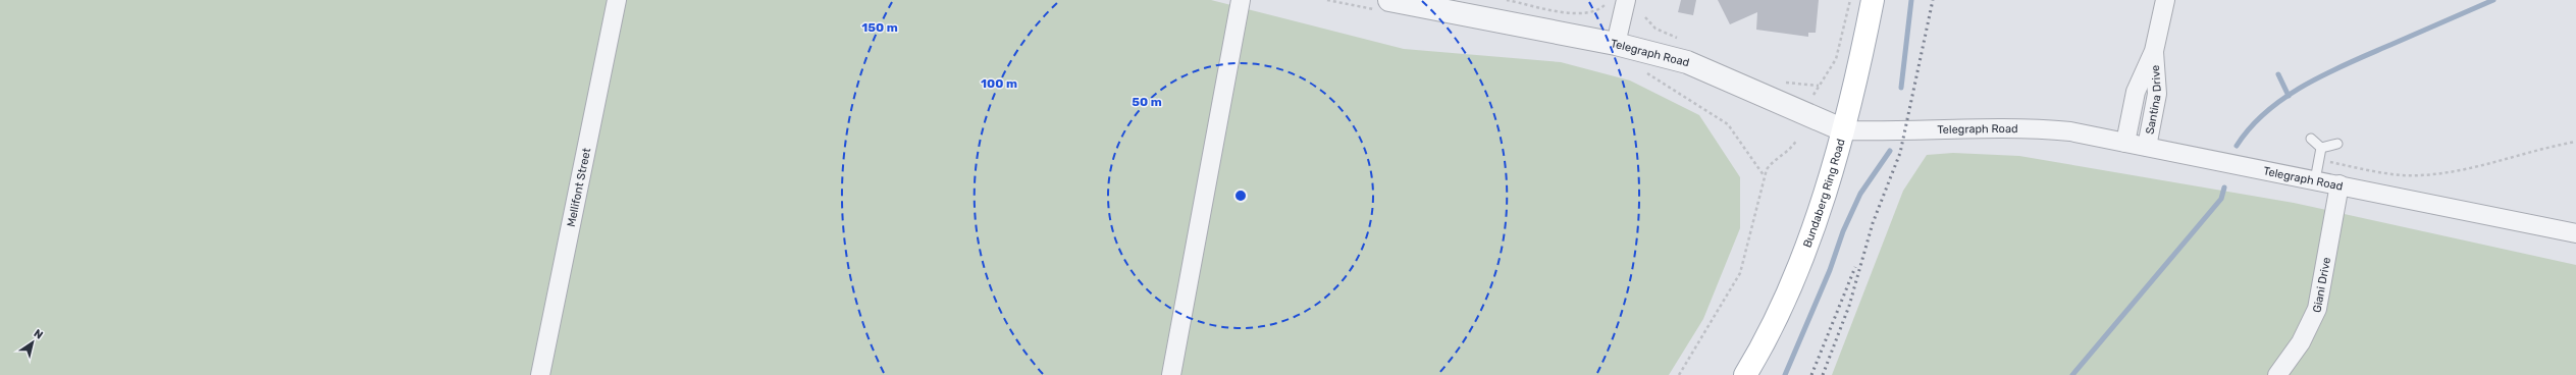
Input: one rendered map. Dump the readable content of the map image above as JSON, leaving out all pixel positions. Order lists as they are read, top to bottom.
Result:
{
  "streets": {
    "main road": ["Bundaberg Ring Road"],
    "street": [
      "Telegraph Road",
      "Santina Drive",
      "Mellifont Street",
      "Giani Drive"
    ]
  },
  "crossings": [
    ["Telegraph Road", "Santina Drive"],
    ["Telegraph Road", "Bundaberg Ring Road"],
    ["Telegraph Road", "Giani Drive"]
  ],
  "north": "top right",
  "rings": ["150 m", "100 m", "50 m"]
}
